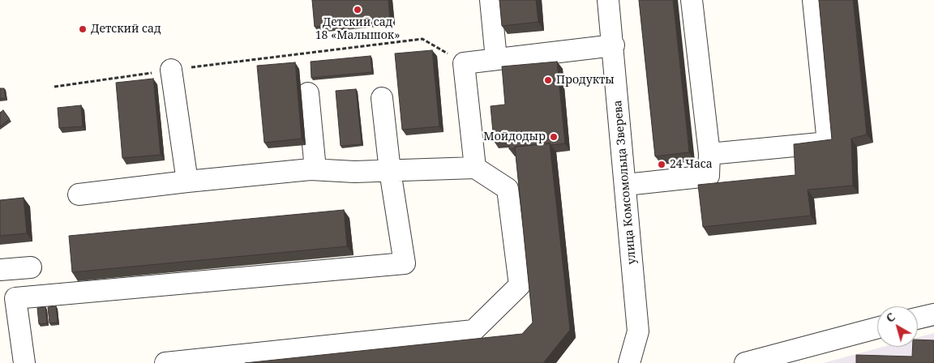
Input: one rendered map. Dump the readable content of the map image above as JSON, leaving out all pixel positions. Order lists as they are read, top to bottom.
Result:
{
  "streets": {
    "street": ["улица Комсомольца Зверева"]
  },
  "places": [
    "Детский сад 18 «Малышок»",
    "Детский сад",
    "Продукты",
    "Мойдодыр",
    "24 Часа"
  ],
  "north": "top left"
}
